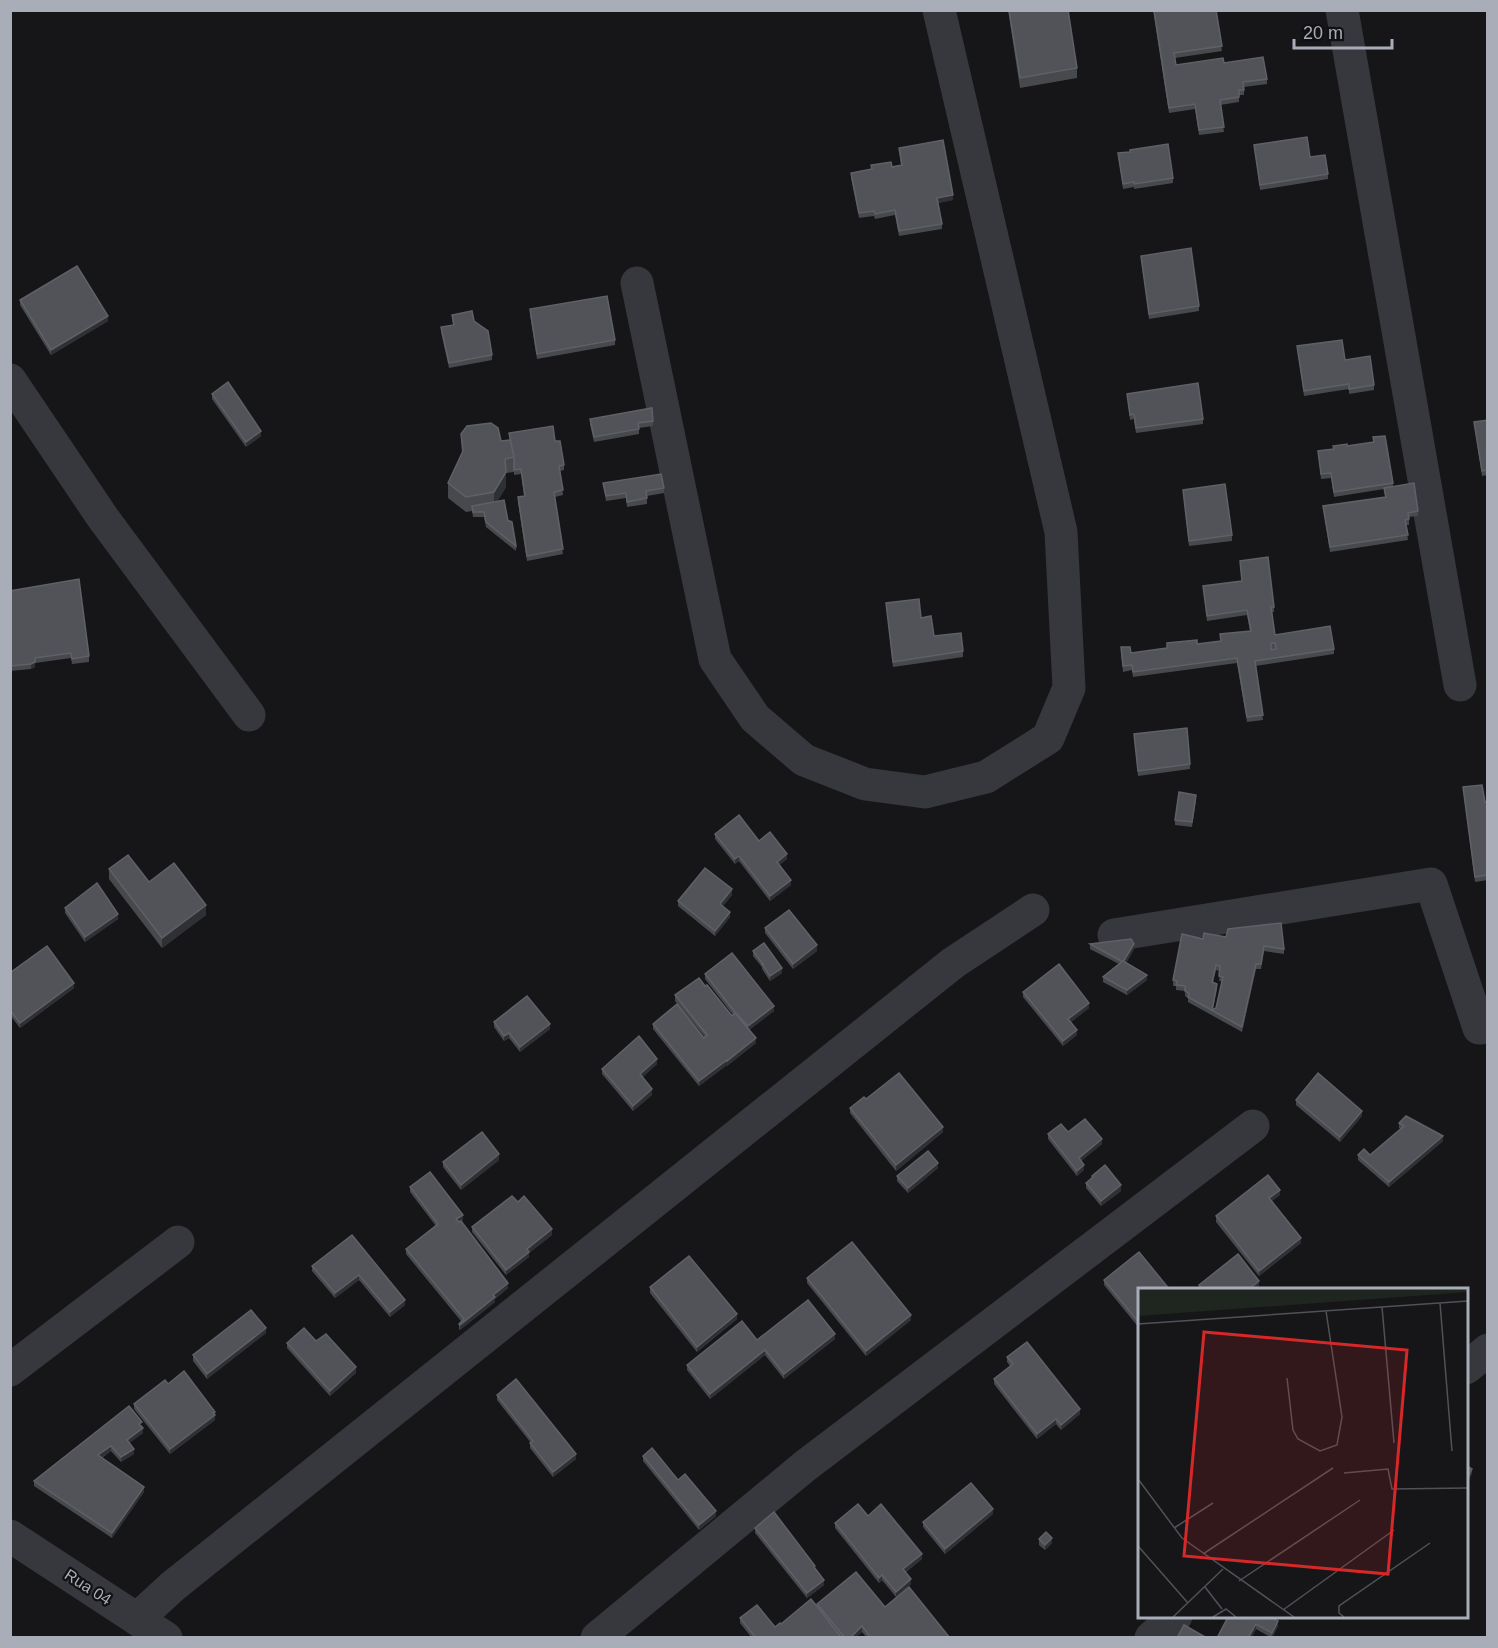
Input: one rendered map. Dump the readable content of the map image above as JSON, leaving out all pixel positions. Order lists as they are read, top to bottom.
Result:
{
  "streets": {
    "street": ["Rua 04"]
  },
  "scale_bar": "20 m"
}
